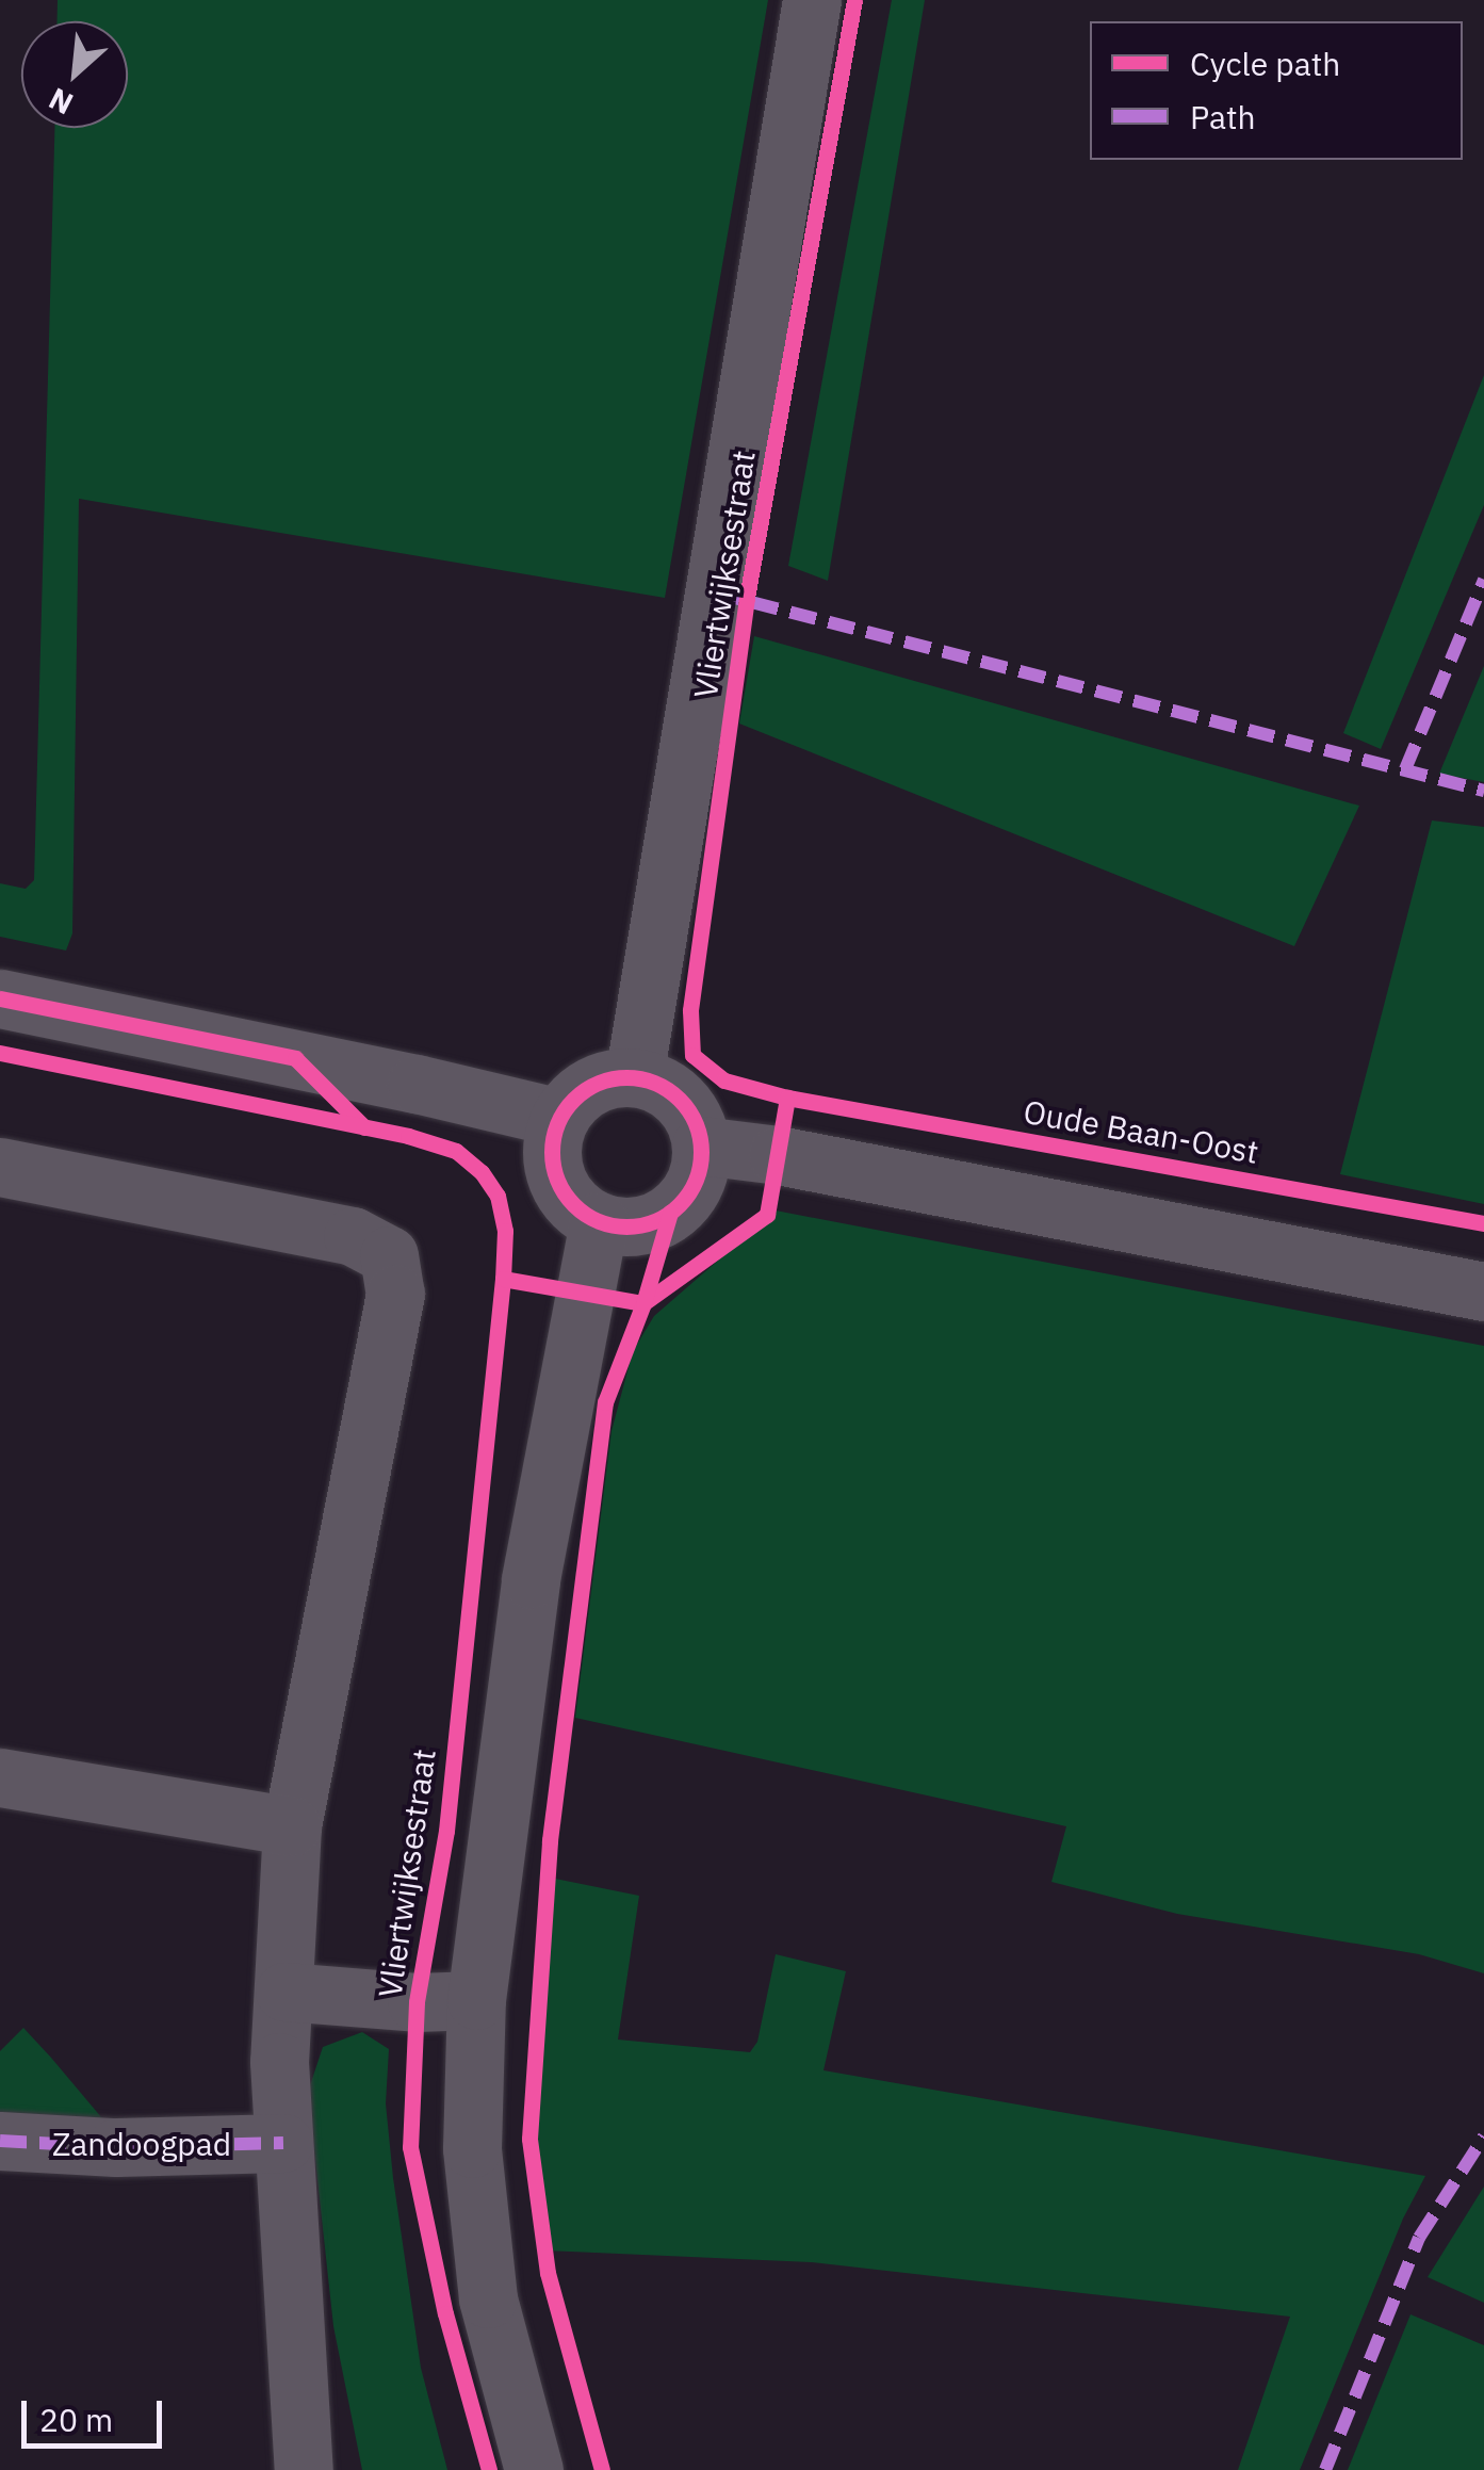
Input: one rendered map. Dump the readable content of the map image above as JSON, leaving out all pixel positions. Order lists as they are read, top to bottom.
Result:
{
  "streets": {
    "street": ["Vliertwijksestraat", "Zandoogpad"],
    "cycle path": ["Oude Baan-Oost"]
  },
  "legend": ["Cycle path", "Path"],
  "scale_bar": "20 m",
  "north": "bottom left"
}
